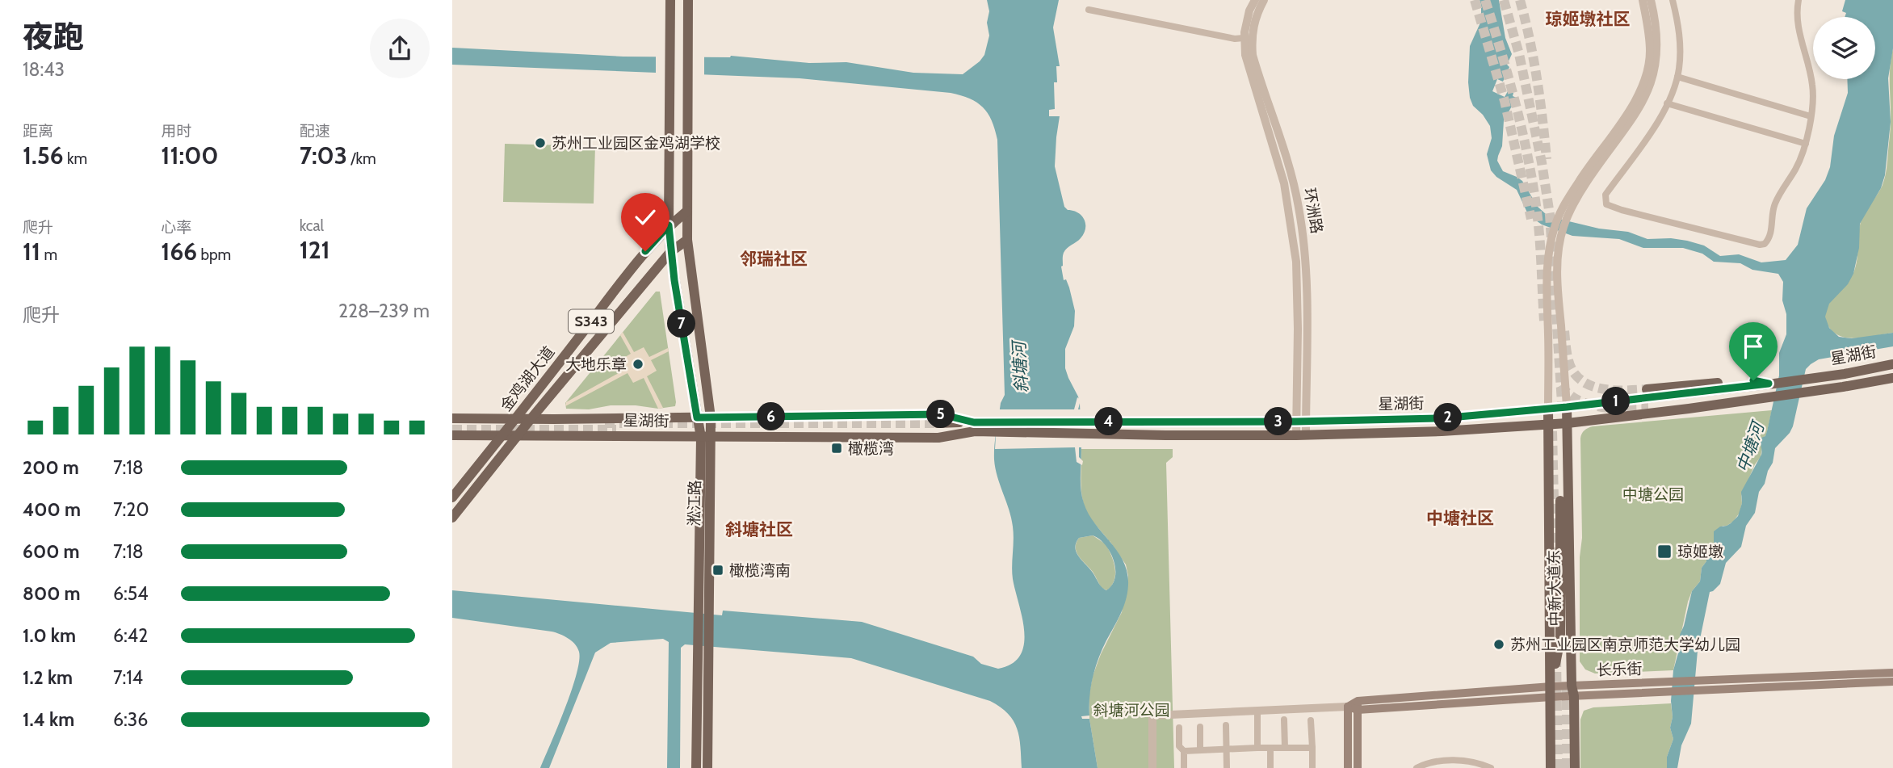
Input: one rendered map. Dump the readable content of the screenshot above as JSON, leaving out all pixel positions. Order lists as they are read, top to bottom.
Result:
{
  "streets": {
    "main road": [
      "S343",
      "星湖街",
      "金鸡湖大道",
      "淞江路",
      "中新大道东",
      "长乐街"
    ],
    "street": ["环洲路"]
  },
  "crossings": [
    ["环洲路", "星湖街"],
    ["星湖街", "金鸡湖大道"],
    ["星湖街", "淞江路"],
    ["星湖街", "中新大道东"],
    ["金鸡湖大道", "淞江路"],
    ["中新大道东", "长乐街"]
  ],
  "districts": [
    "琼姬墩社区",
    "邻瑞社区",
    "中塘社区",
    "斜塘社区"
  ],
  "water": ["斜塘河", "中塘河"],
  "parks": ["中塘公园", "斜塘河公园"],
  "places": {
    "other": ["苏州工业园区金鸡湖学校", "大地乐章", "苏州工业园区南京师范大学幼儿园"],
    "transit": ["橄榄湾", "琼姬墩", "橄榄湾南"]
  },
  "page": {
    "heading": ["夜跑", "18:43"],
    "stats": [
      ["距离", "1.56 km"],
      ["用时", "11:00"],
      ["配速", "7:03 /km"],
      ["爬升", "11 m"],
      ["心率", "166 bpm"],
      ["kcal", "121"]
    ],
    "chart": ["爬升", "228–239 m"],
    "pins": [
      "7",
      "1",
      "5",
      "6",
      "2",
      "3",
      "4"
    ],
    "list": [
      {
        "name": "200 m",
        "note": "7:18"
      },
      {
        "name": "400 m",
        "note": "7:20"
      },
      {
        "name": "600 m",
        "note": "7:18"
      },
      {
        "name": "800 m",
        "note": "6:54"
      },
      {
        "name": "1.0 km",
        "note": "6:42"
      },
      {
        "name": "1.2 km",
        "note": "7:14"
      },
      {
        "name": "1.4 km",
        "note": "6:36"
      }
    ]
  }
}
